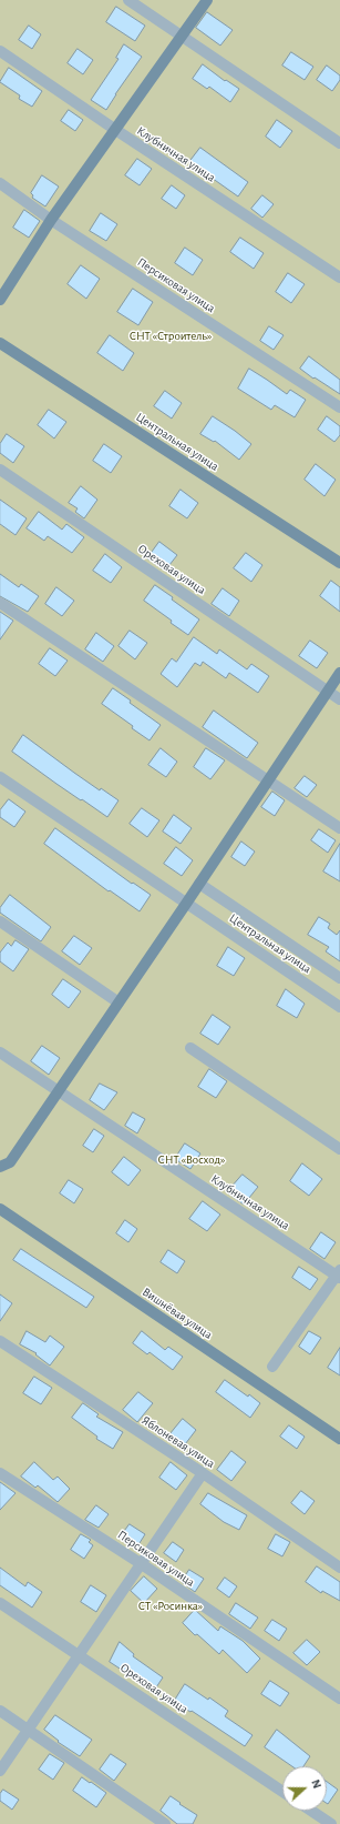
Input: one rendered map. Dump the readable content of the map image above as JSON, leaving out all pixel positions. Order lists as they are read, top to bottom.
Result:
{
  "streets": {
    "street": [
      "Клубничная улица",
      "Персиковая улица",
      "Центральная улица",
      "Ореховая улица",
      "Вишнёвая улица",
      "Яблоневая улица"
    ]
  },
  "parks": ["СНТ «Строитель»", "СНТ «Восход»", "СТ «Росинка»"],
  "north": "right"
}
